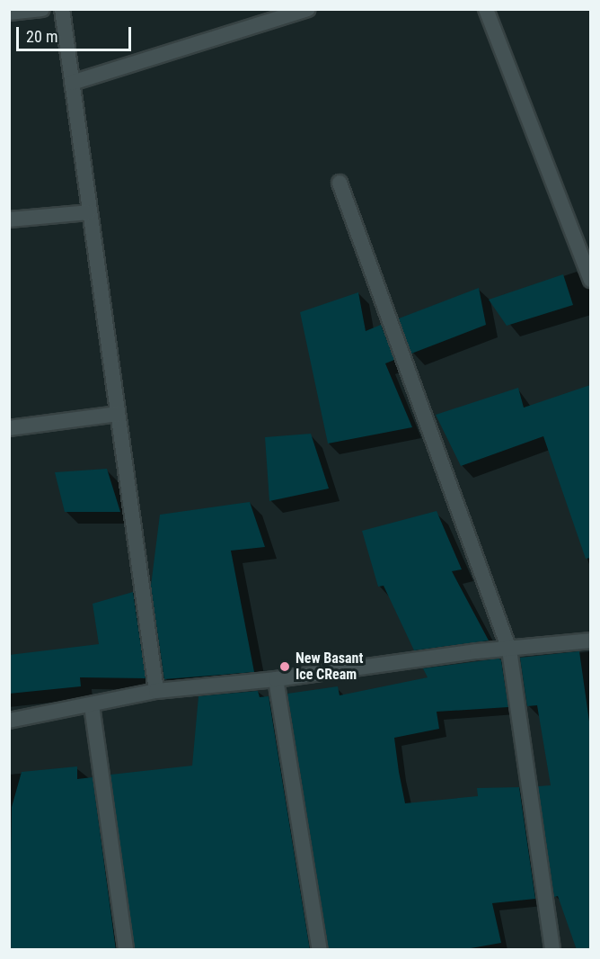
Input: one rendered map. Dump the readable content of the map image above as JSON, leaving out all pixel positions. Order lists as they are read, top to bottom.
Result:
{
  "places": ["New Basant Ice CReam"],
  "scale_bar": "20 m"
}
